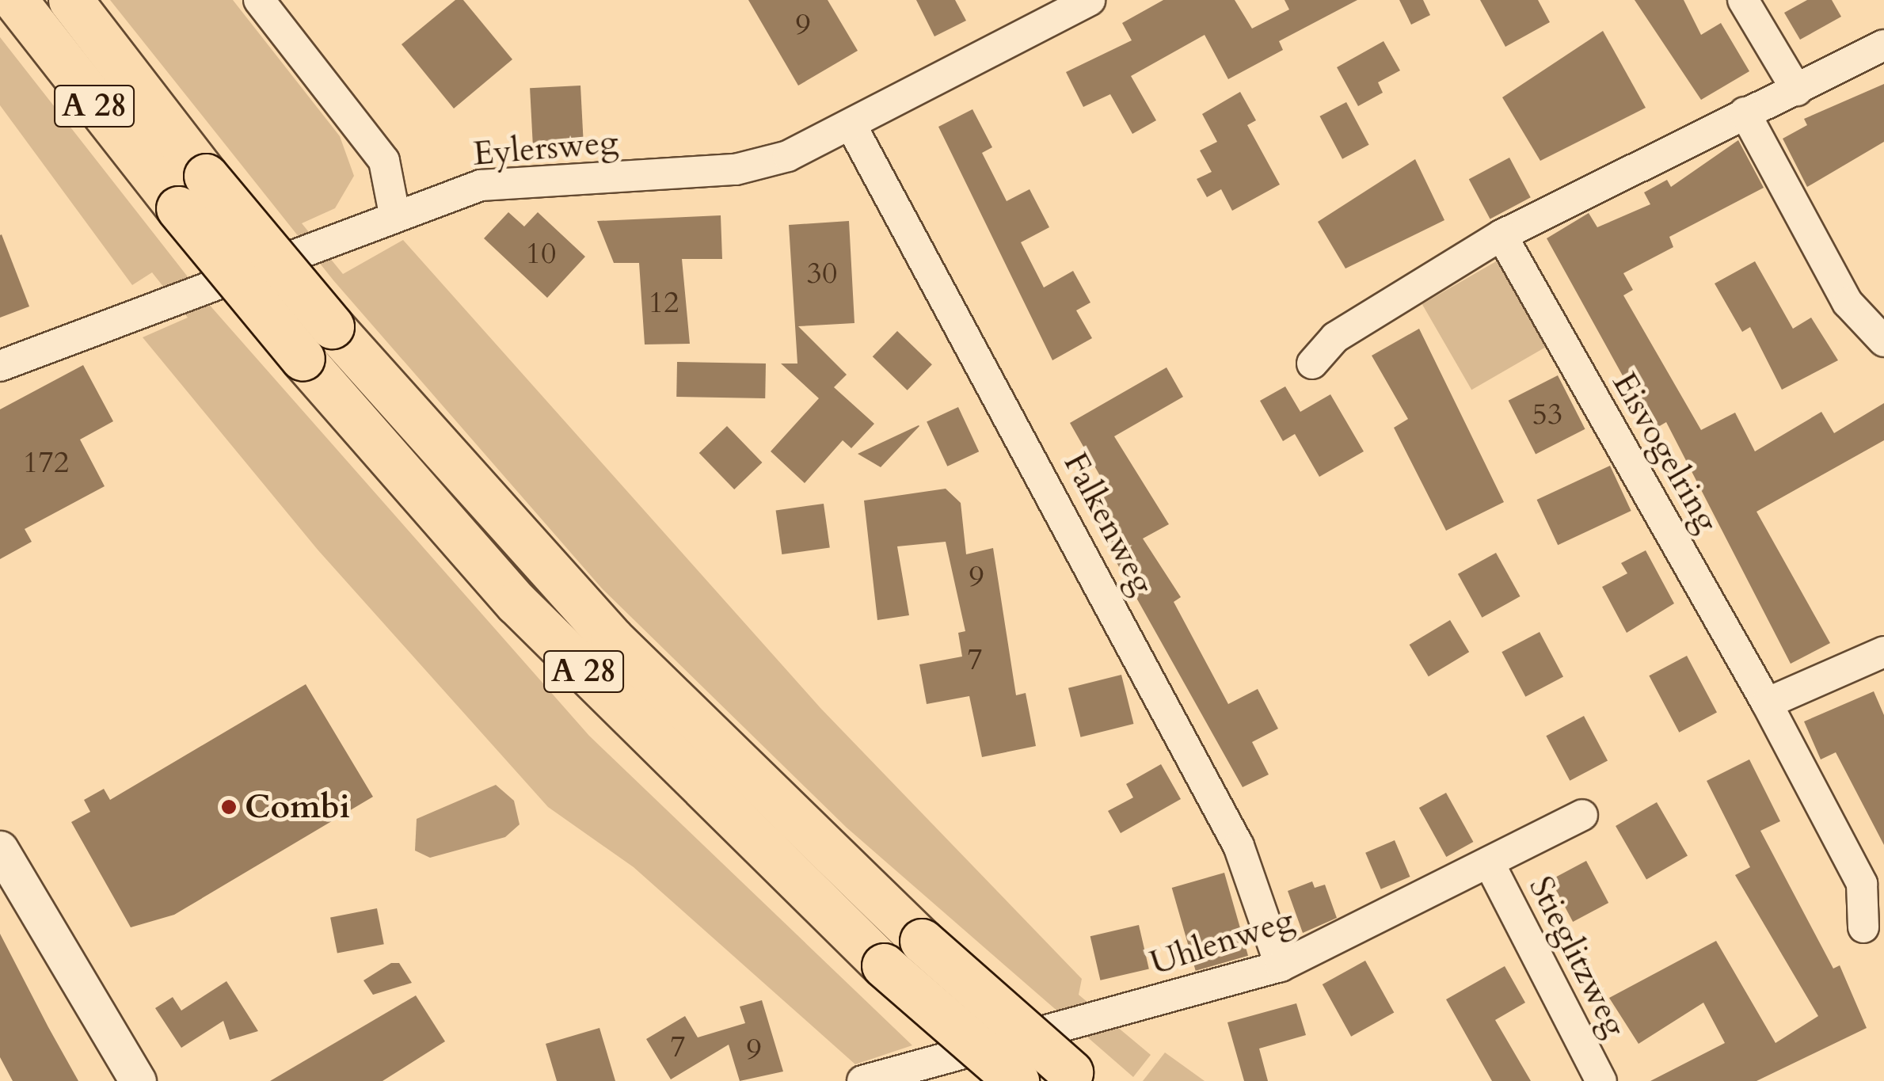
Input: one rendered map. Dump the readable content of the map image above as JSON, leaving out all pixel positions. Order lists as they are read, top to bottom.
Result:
{
  "streets": {
    "highway": ["A 28"],
    "street": [
      "Eylersweg",
      "Eisvogelring",
      "Falkenweg",
      "Uhlenweg",
      "Stieglitzweg"
    ]
  },
  "crossings": [
    ["Eylersweg", "Falkenweg"],
    ["Falkenweg", "Uhlenweg"],
    ["Uhlenweg", "Stieglitzweg"]
  ],
  "places": ["Combi"],
  "house_numbers": [
    "9",
    "10",
    "30",
    "12",
    "53",
    "172",
    "9",
    "7",
    "7",
    "9"
  ]
}
